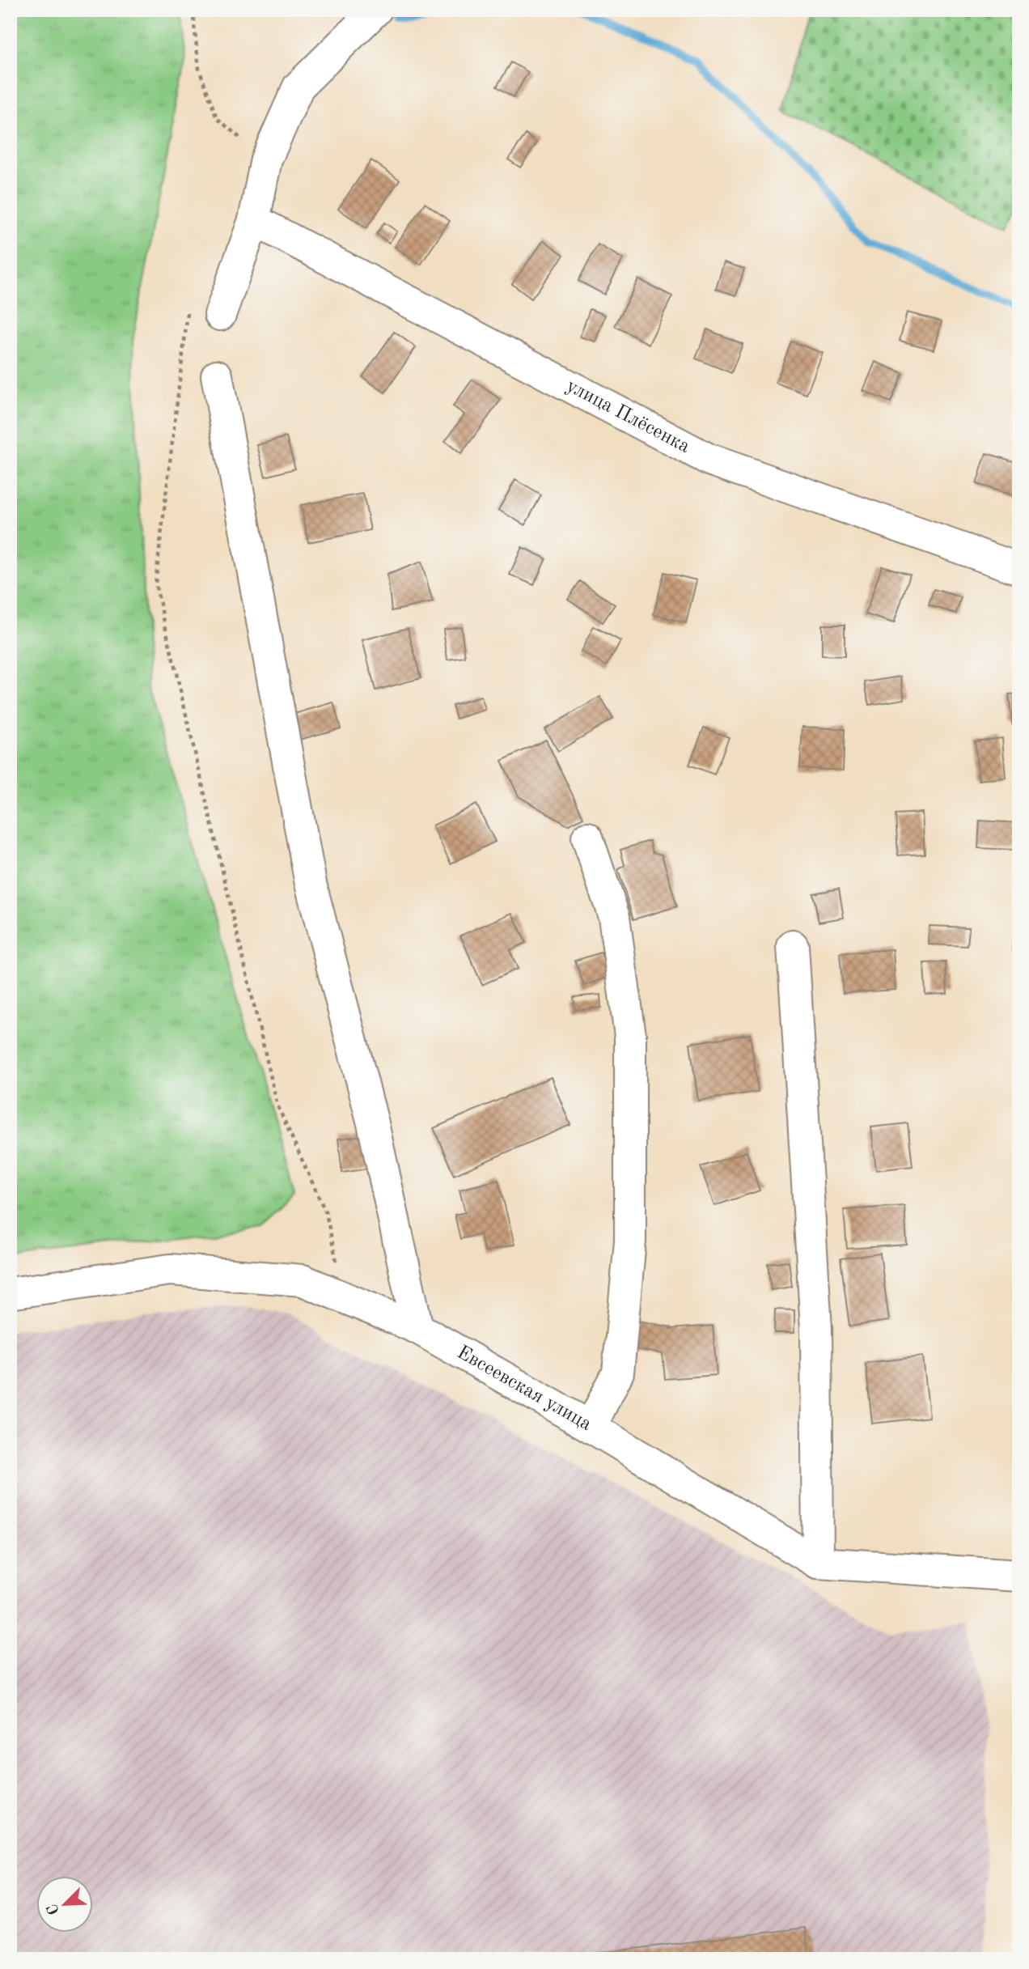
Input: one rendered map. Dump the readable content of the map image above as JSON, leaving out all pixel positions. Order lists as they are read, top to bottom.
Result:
{
  "streets": {
    "street": ["улица Плёсенка", "Евсеевская улица"]
  },
  "north": "bottom left"
}
